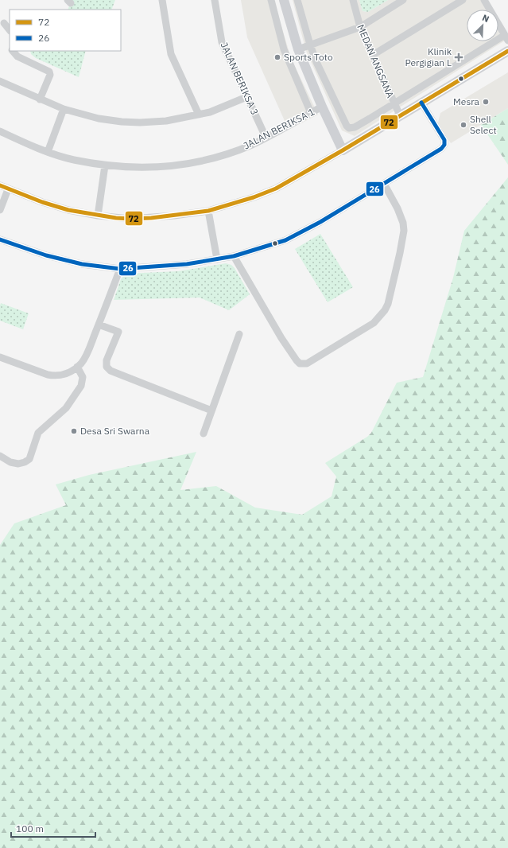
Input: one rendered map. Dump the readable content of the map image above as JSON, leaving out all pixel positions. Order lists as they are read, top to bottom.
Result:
{
  "streets": {
    "street": ["MEDAN ANGSANA", "JALAN BERIKSA 3", "JALAN BERIKSA 1"]
  },
  "crossings": [
    ["JALAN BERIKSA 3", "JALAN BERIKSA 1"]
  ],
  "places": {
    "other": [
      "Sports Toto",
      "Mesra",
      "Shell Select",
      "Desa Sri Swarna"
    ],
    "health": ["Klinik Pergigian L"]
  },
  "lines": ["transit line 72", "transit line 26"],
  "legend": ["72", "26"],
  "scale_bar": "100 m",
  "north": "top right"
}
